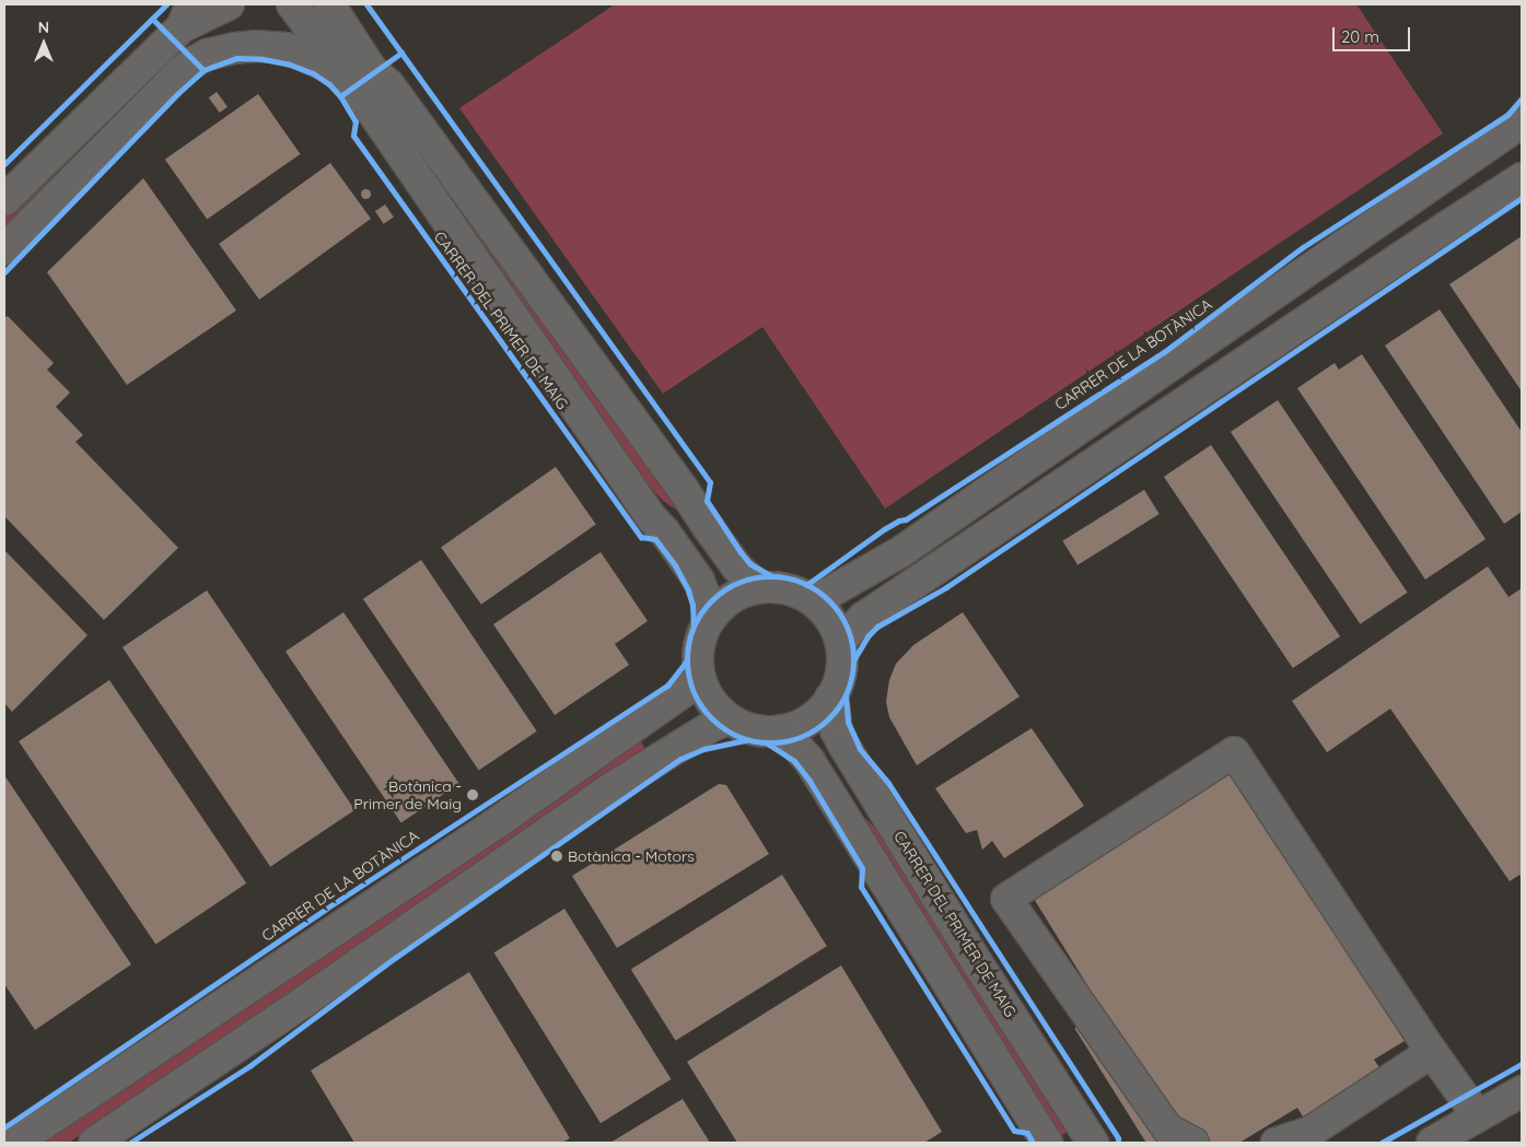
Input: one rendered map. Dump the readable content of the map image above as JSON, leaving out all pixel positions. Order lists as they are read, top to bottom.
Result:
{
  "streets": {
    "street": ["CARRER DEL PRIMER DE MAIG", "CARRER DE LA BOTÀNICA"]
  },
  "crossings": [
    ["CARRER DEL PRIMER DE MAIG", "CARRER DE LA BOTÀNICA"]
  ],
  "places": ["Botànica - Primer de Maig", "Botànica - Motors"],
  "scale_bar": "20 m",
  "north": "top"
}
